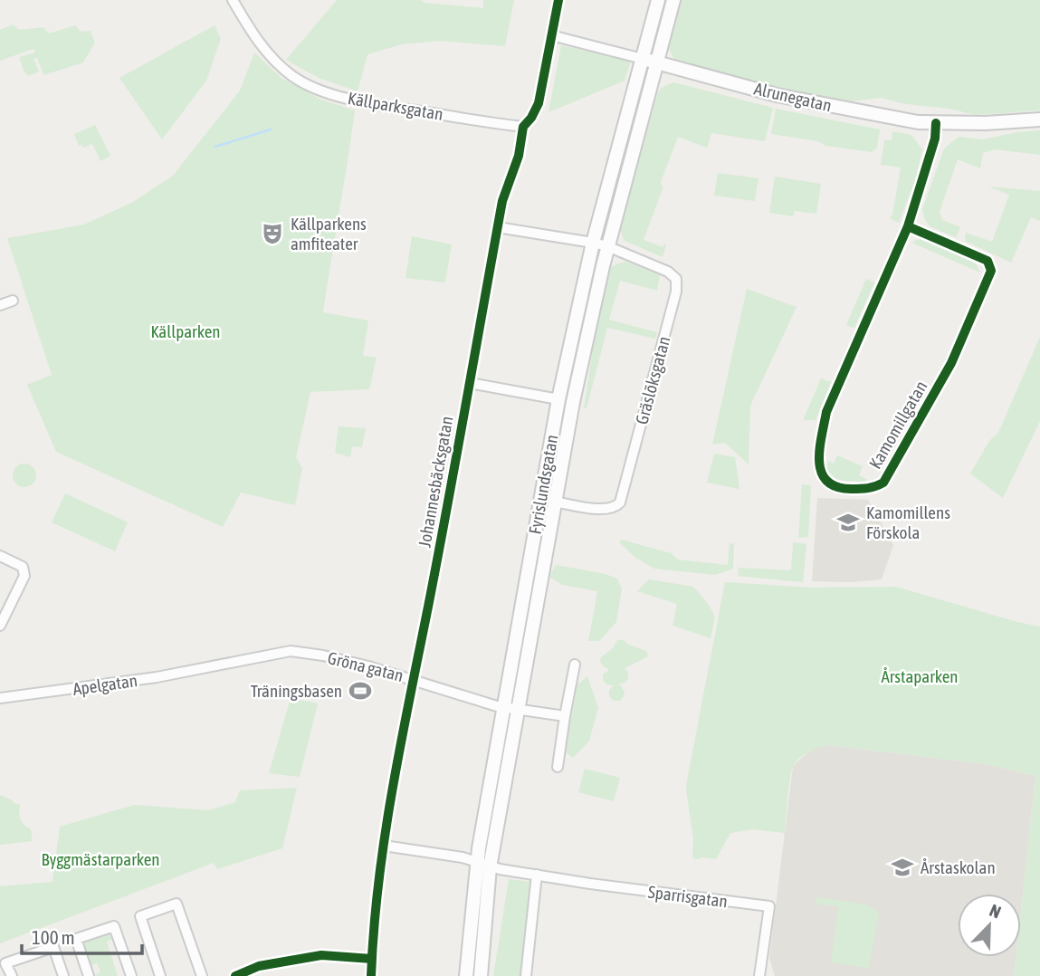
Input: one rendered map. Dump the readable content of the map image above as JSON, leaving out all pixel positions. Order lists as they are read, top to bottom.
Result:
{
  "streets": {
    "main road": ["Alrunegatan", "Fyrislundsgatan"],
    "street": [
      "Källparksgatan",
      "Gräslöksgatan",
      "Kamomillgatan",
      "Johannesbäcksgatan",
      "Gröna gatan",
      "Apelgatan",
      "Sparrisgatan"
    ]
  },
  "crossings": [
    ["Alrunegatan", "Kamomillgatan"],
    ["Alrunegatan", "Johannesbäcksgatan"],
    ["Alrunegatan", "Fyrislundsgatan"],
    ["Källparksgatan", "Johannesbäcksgatan"],
    ["Gräslöksgatan", "Johannesbäcksgatan"],
    ["Gräslöksgatan", "Fyrislundsgatan"],
    ["Johannesbäcksgatan", "Gröna gatan"],
    ["Johannesbäcksgatan", "Sparrisgatan"],
    ["Fyrislundsgatan", "Gröna gatan"],
    ["Fyrislundsgatan", "Sparrisgatan"],
    ["Gröna gatan", "Apelgatan"]
  ],
  "parks": ["Källparken", "Årstaparken", "Byggmästarparken"],
  "places": {
    "theatre": ["Källparkens amfiteater"],
    "school or university": ["Kamomillens Förskola", "Årstaskolan"],
    "sports": ["Träningsbasen"]
  },
  "scale_bar": "100 m",
  "north": "top right"
}
